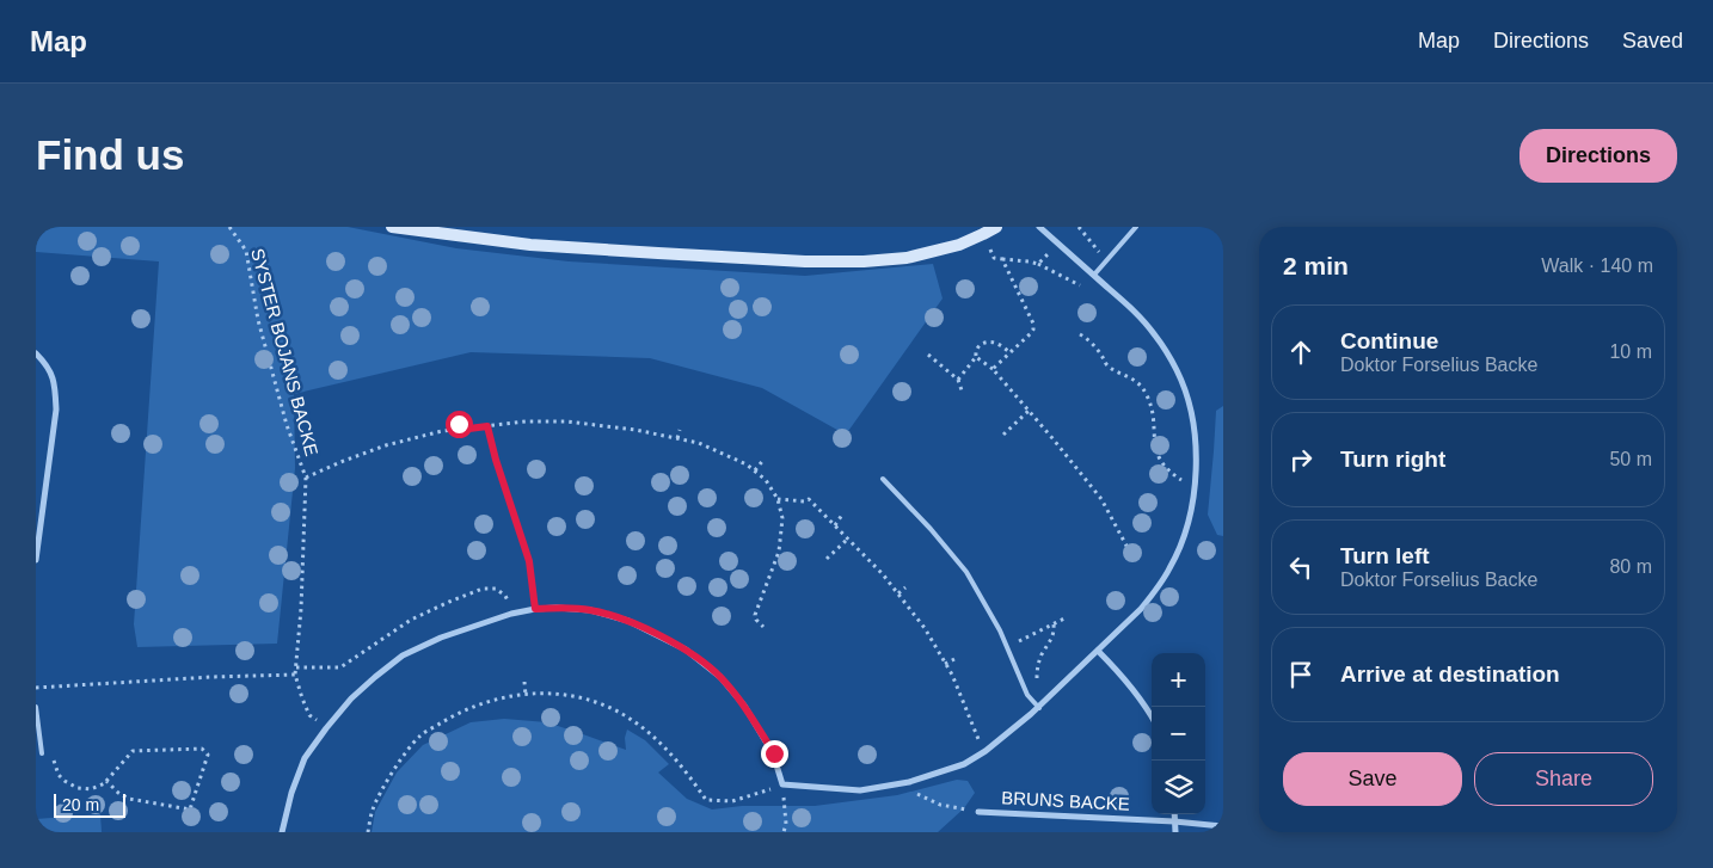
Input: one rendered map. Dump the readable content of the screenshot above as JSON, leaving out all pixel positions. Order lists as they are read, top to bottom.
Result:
{
  "streets": {
    "street": ["BRUNS BACKE"],
    "path": ["SYSTER BOJANS BACKE"]
  },
  "scale_bar": "20 m",
  "page": {
    "header": "Map",
    "nav": ["Map", "Directions", "Saved"],
    "buttons": [
      "Directions",
      ["Save", "Share"]
    ],
    "title": "Find us",
    "heading": ["2 min", "Walk · 140 m"],
    "list": [
      ["Continue", "Doktor Forselius Backe", "10 m"],
      ["Turn right", "50 m"],
      ["Turn left", "Doktor Forselius Backe", "80 m"],
      "Arrive at destination"
    ],
    "map_buttons": ["+", "−"],
    "scale": "20 m"
  }
}
